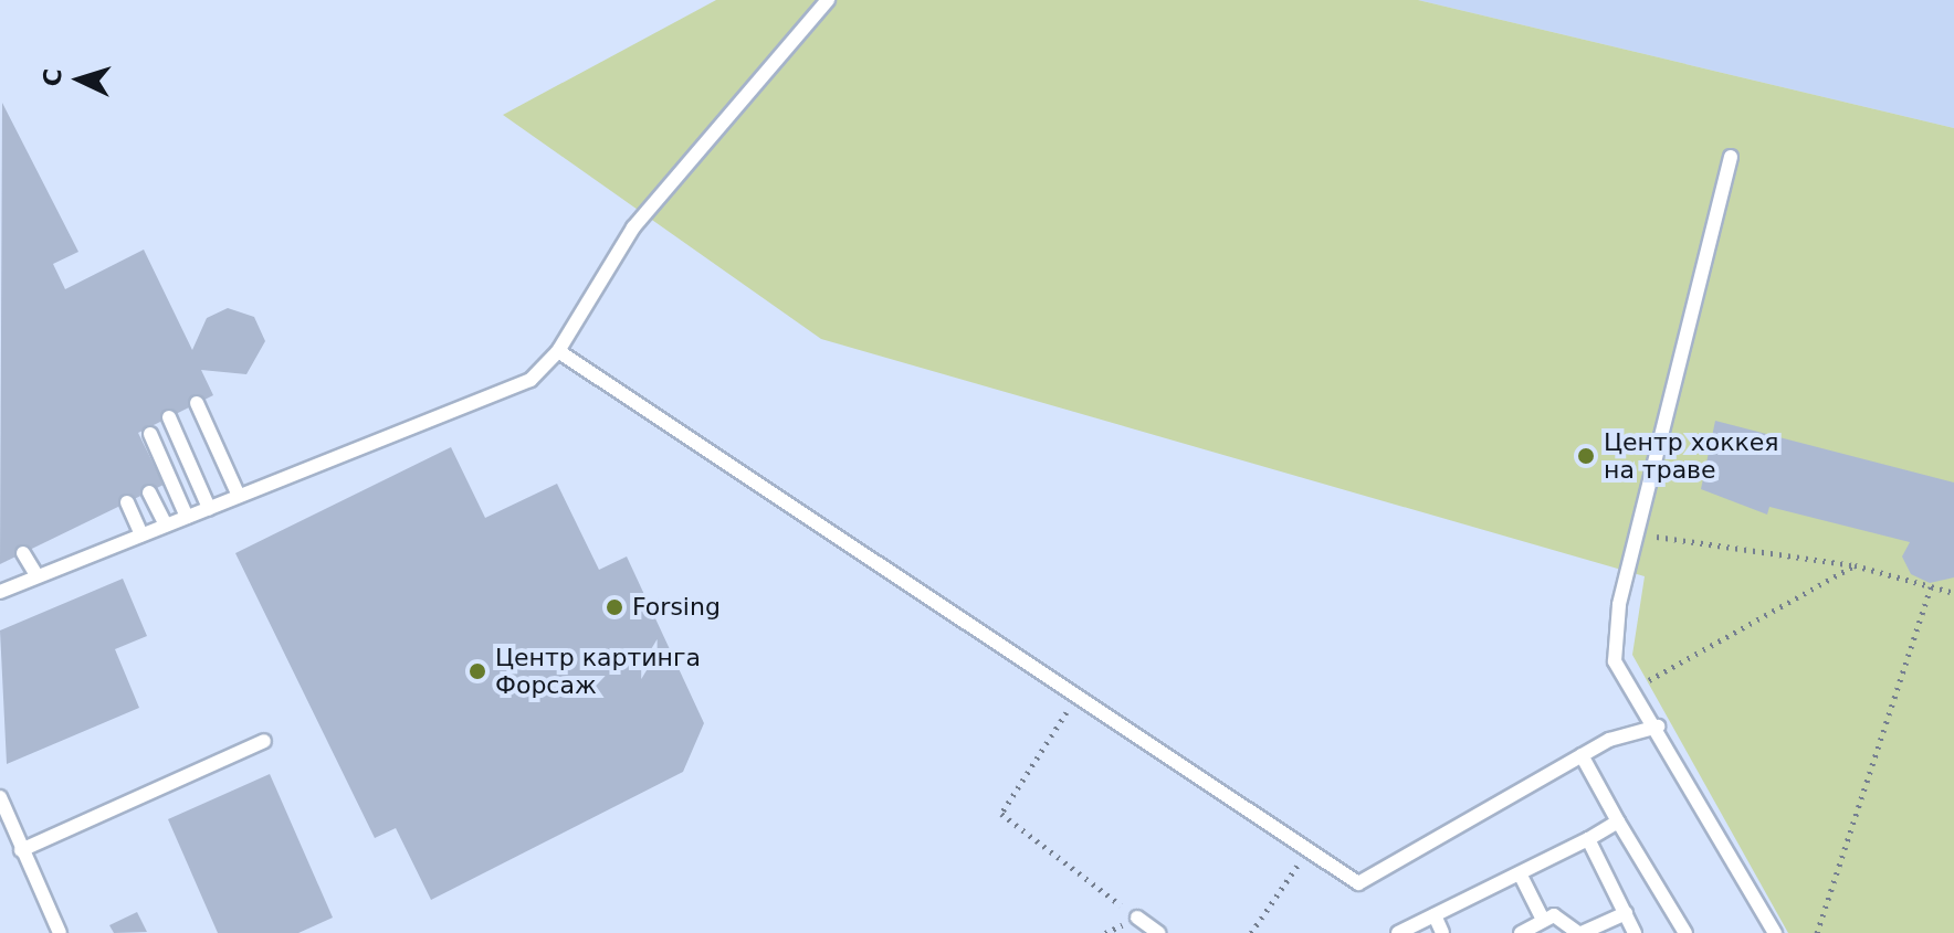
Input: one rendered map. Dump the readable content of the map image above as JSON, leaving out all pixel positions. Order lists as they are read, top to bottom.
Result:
{
  "places": ["Центр хоккея на траве", "Forsing", "Центр картинга Форсаж"],
  "north": "left"
}
